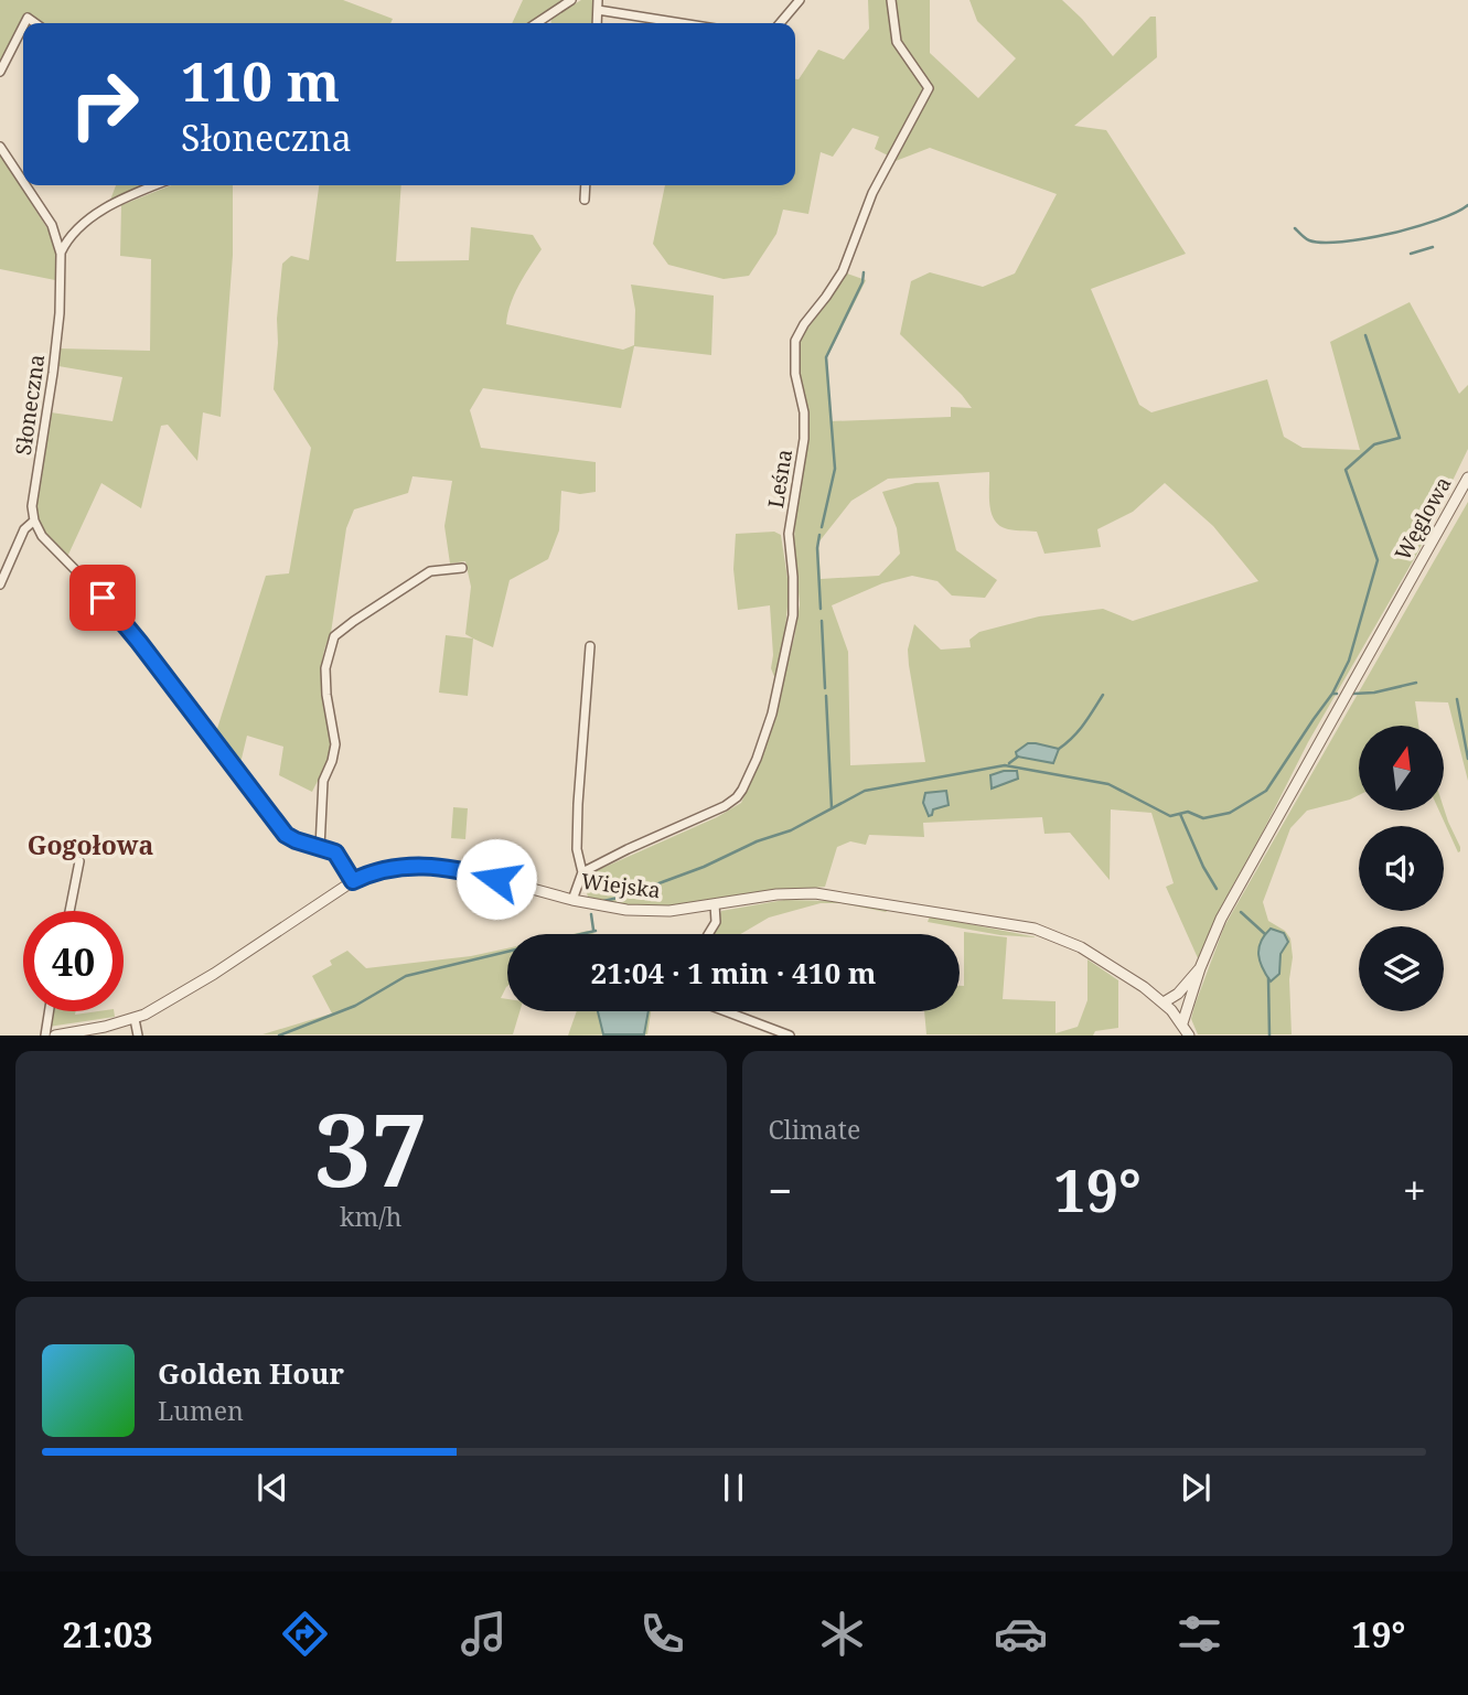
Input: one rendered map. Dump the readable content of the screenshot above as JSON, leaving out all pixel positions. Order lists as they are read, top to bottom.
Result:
{
  "streets": {
    "street": [
      "Słoneczna",
      "Leśna",
      "Węglowa",
      "Wiejska"
    ]
  },
  "crossings": [
    ["Węglowa", "Wiejska"]
  ],
  "districts": ["Gogołowa"],
  "north": "top",
  "page": {
    "turn": ["110 m", "Słoneczna"],
    "limit": "40",
    "trip": "21:04 · 1 min · 410 m",
    "tile": [
      ["37", "km/h"],
      "Climate"
    ],
    "heat": ["−", "19°", "+"],
    "song": ["Golden Hour", "Lumen"],
    "tabs": ["21:03", "19°"]
  }
}
